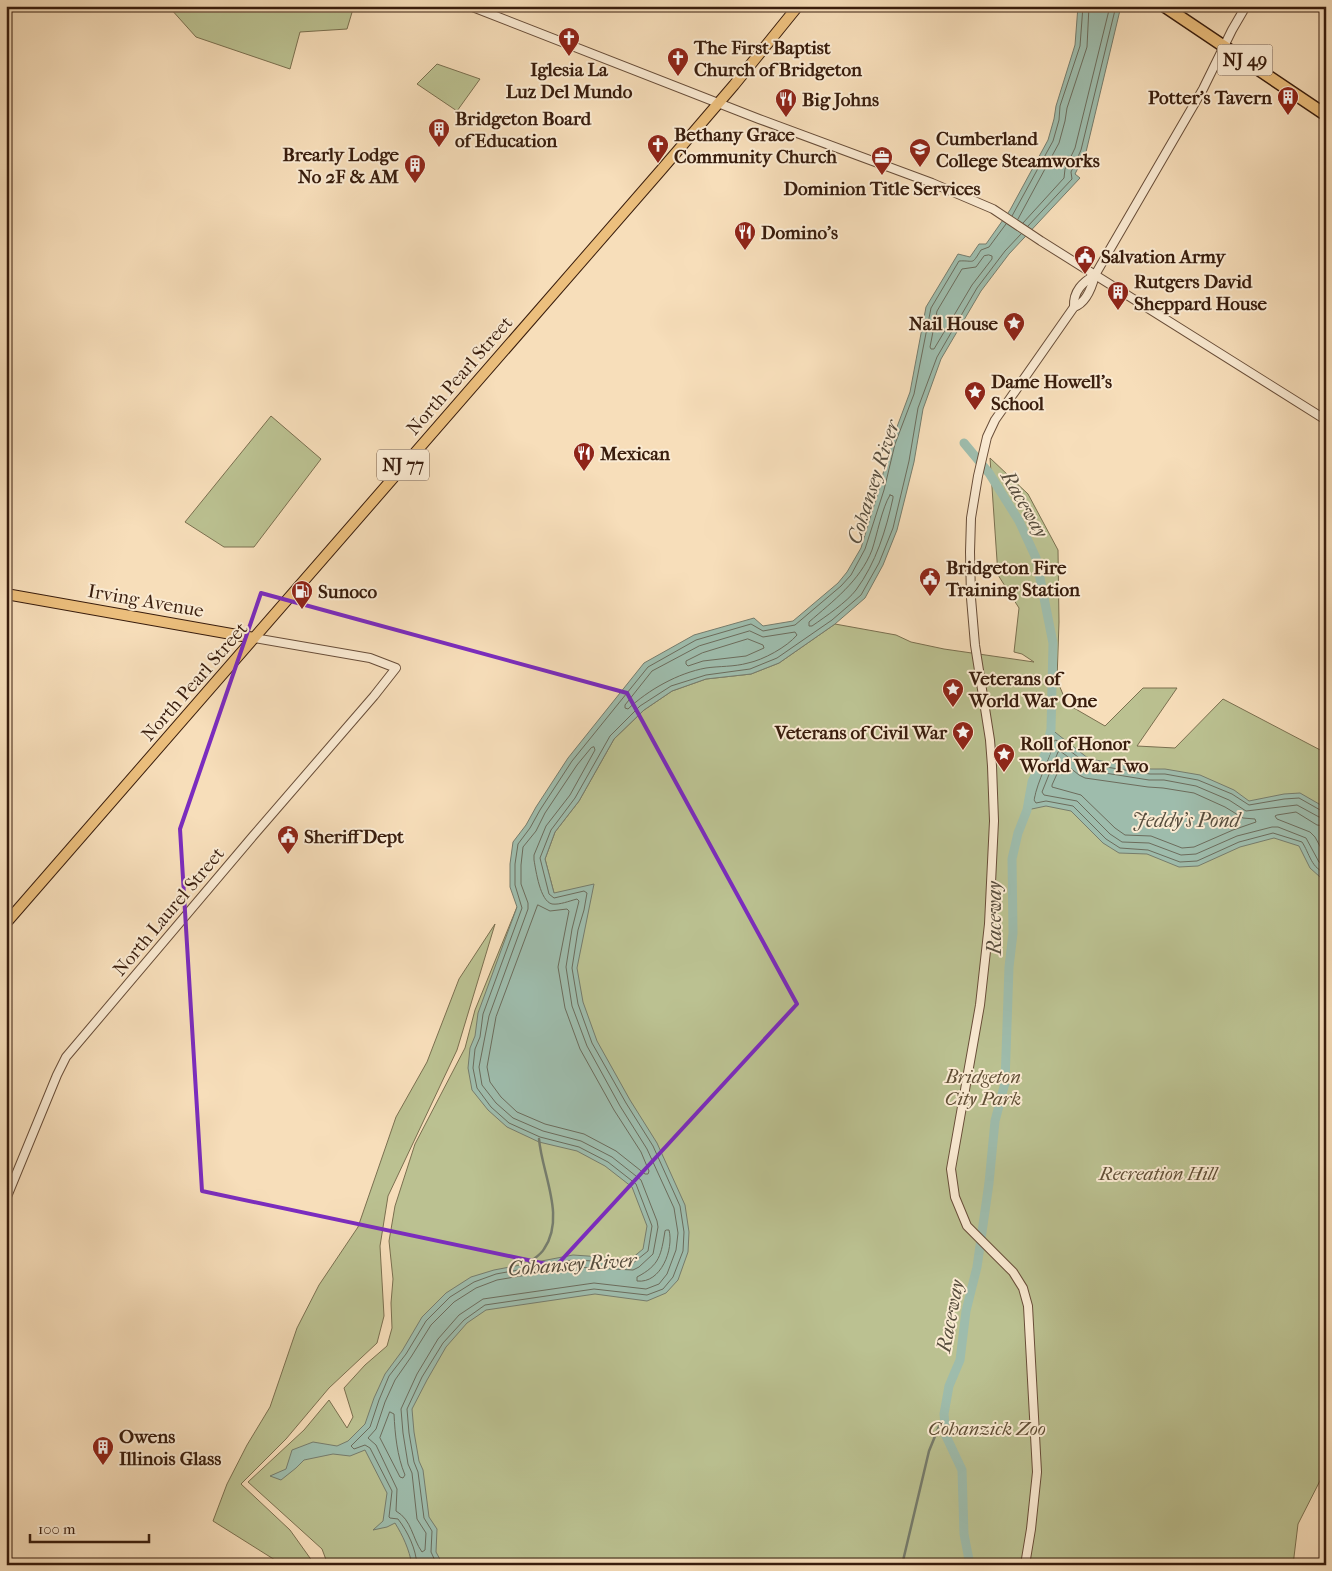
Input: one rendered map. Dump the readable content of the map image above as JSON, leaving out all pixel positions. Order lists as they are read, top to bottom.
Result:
{
  "streets": {
    "highway": ["NJ 49"],
    "main road": ["North Pearl Street", "NJ 77", "Irving Avenue"],
    "street": ["North Laurel Street"]
  },
  "crossings": [
    ["North Pearl Street", "Irving Avenue"],
    ["Irving Avenue", "North Laurel Street"]
  ],
  "water": ["Cohansey River", "Raceway", "Jeddy's Pond"],
  "parks": ["Bridgeton City Park", "Recreation Hill", "Cohanzick Zoo"],
  "places": {
    "church": ["Iglesia La Luz Del Mundo", "The First Baptist Church of Bridgeton", "Bethany Grace Community Church"],
    "building": [
      "Potter's Tavern",
      "Bridgeton Board of Education",
      "Brearly Lodge No 2F & AM",
      "Rutgers David Sheppard House",
      "Owens Illinois Glass"
    ],
    "restaurant": ["Big Johns", "Domino's", "Mexican"],
    "school or university": ["Cumberland College Steamworks"],
    "office": ["Dominion Title Services"],
    "public building": ["Salvation Army", "Bridgeton Fire Training Station", "Sheriff Dept"],
    "place": [
      "Nail House",
      "Dame Howell's School",
      "Veterans of World War One",
      "Veterans of Civil War",
      "Roll of Honor World War Two"
    ],
    "fuel station": ["Sunoco"]
  },
  "scale_bar": "100 m"
}
